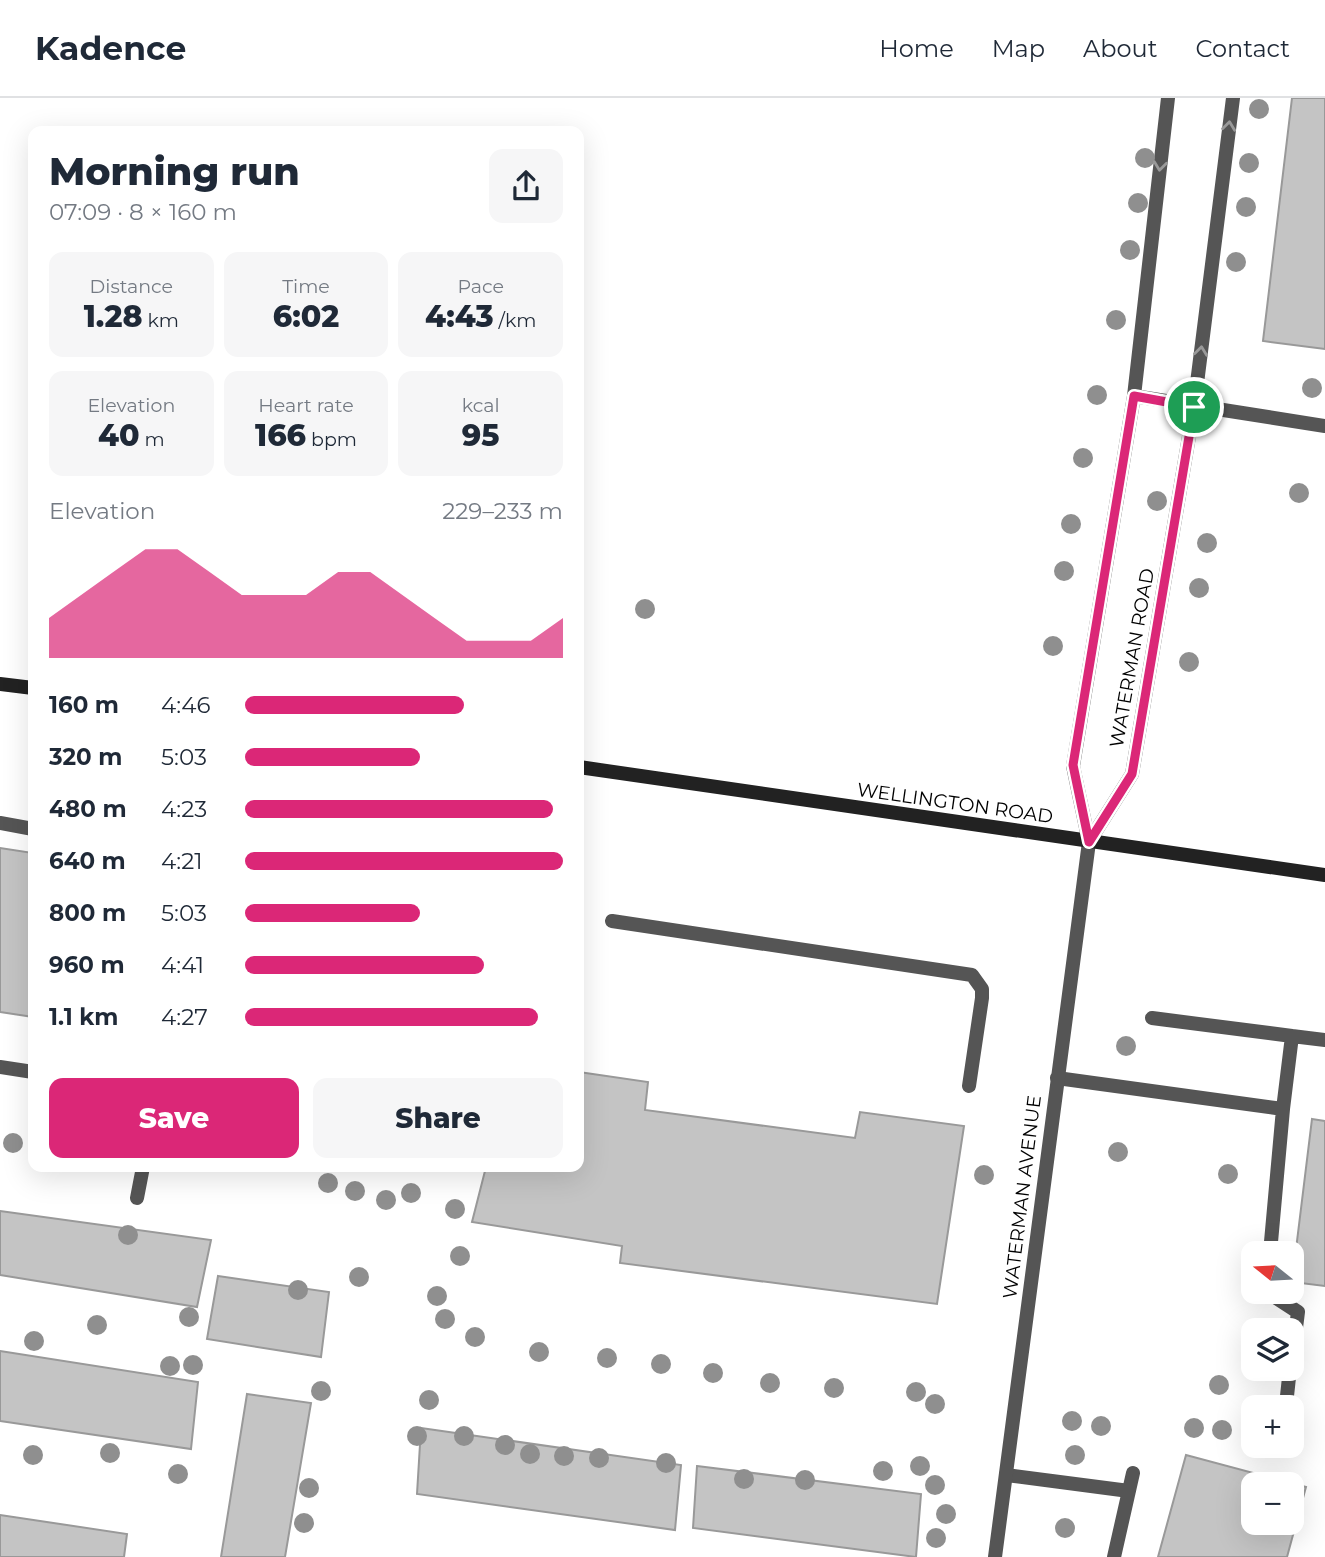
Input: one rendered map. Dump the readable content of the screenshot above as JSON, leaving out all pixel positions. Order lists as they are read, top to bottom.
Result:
{
  "streets": {
    "main road": ["WELLINGTON ROAD"],
    "street": ["WATERMAN ROAD", "WATERMAN AVENUE"]
  },
  "crossings": [
    ["WATERMAN ROAD", "WELLINGTON ROAD"],
    ["WATERMAN ROAD", "WATERMAN AVENUE"],
    ["WELLINGTON ROAD", "WATERMAN AVENUE"]
  ],
  "north": "left",
  "page": {
    "header": "Kadence",
    "nav": [
      "Home",
      "Map",
      "About",
      "Contact"
    ],
    "heading": ["Morning run", "07:09 · 8 × 160 m"],
    "stats": [
      ["Distance", "1.28 km"],
      ["Time", "6:02"],
      ["Pace", "4:43 /km"],
      ["Elevation", "40 m"],
      ["Heart rate", "166 bpm"],
      ["kcal", "95"]
    ],
    "chart": ["Elevation", "229–233 m"],
    "list": [
      {
        "name": "160 m",
        "note": "4:46"
      },
      {
        "name": "320 m",
        "note": "5:03"
      },
      {
        "name": "480 m",
        "note": "4:23"
      },
      {
        "name": "640 m",
        "note": "4:21"
      },
      {
        "name": "800 m",
        "note": "5:03"
      },
      {
        "name": "960 m",
        "note": "4:41"
      },
      {
        "name": "1.1 km",
        "note": "4:27"
      }
    ],
    "buttons": ["Save", "Share"],
    "map_buttons": ["+", "−"]
  }
}
